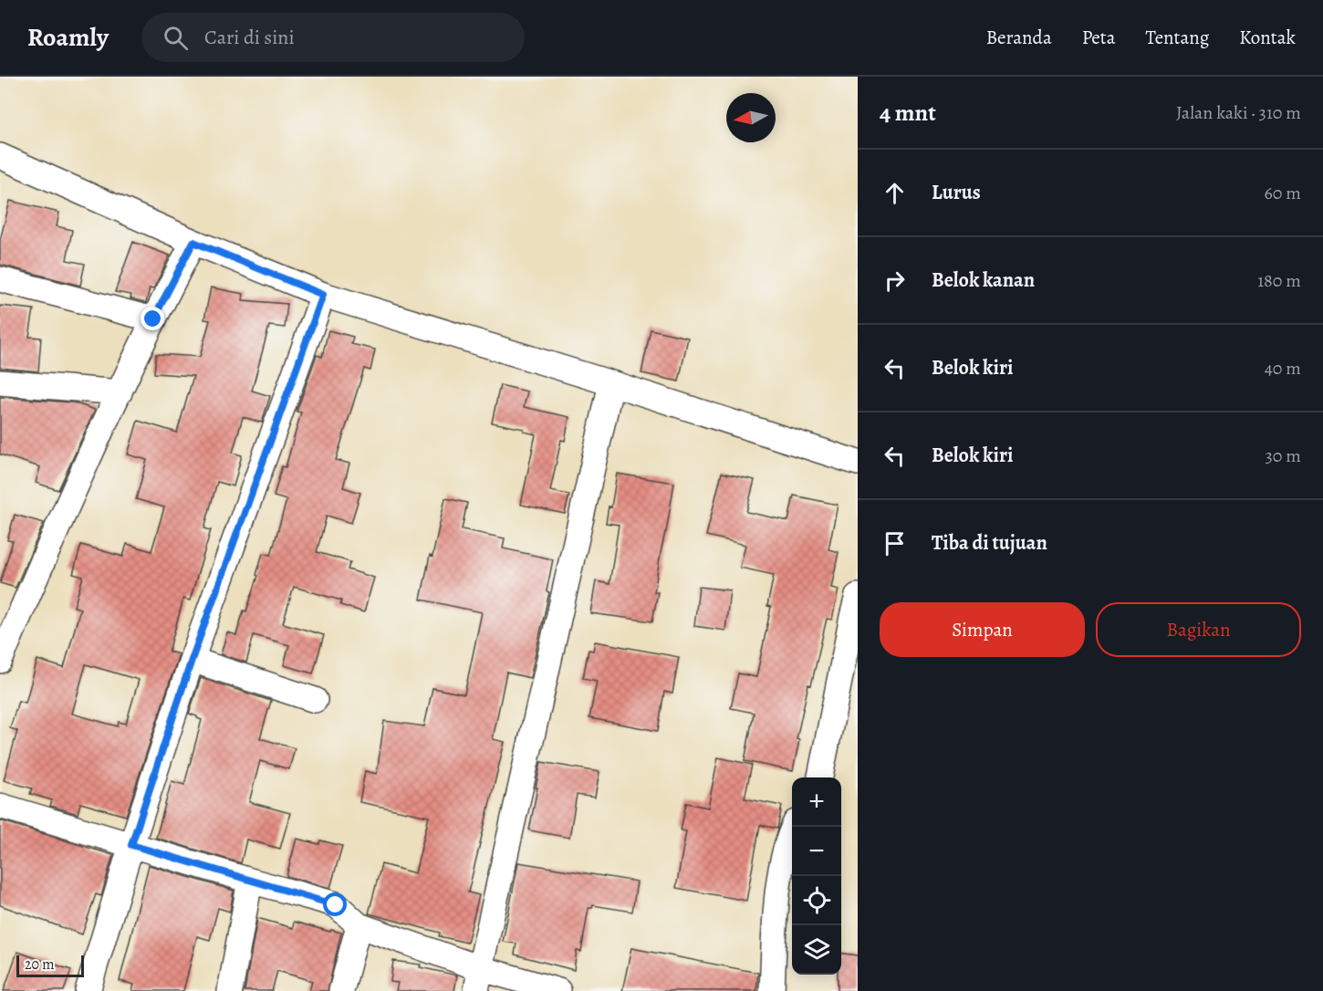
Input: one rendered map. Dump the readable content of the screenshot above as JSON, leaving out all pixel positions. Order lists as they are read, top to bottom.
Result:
{
  "scale_bar": "20 m",
  "north": "left",
  "page": {
    "header": "Roamly",
    "search": "Cari di sini",
    "nav": [
      "Beranda",
      "Peta",
      "Tentang",
      "Kontak"
    ],
    "heading": ["4 mnt", "Jalan kaki · 310 m"],
    "list": [
      ["Lurus", "60 m"],
      ["Belok kanan", "180 m"],
      ["Belok kiri", "40 m"],
      ["Belok kiri", "30 m"],
      "Tiba di tujuan"
    ],
    "buttons": ["Simpan", "Bagikan"],
    "map_buttons": ["+", "−"],
    "scale": "20 m"
  }
}
